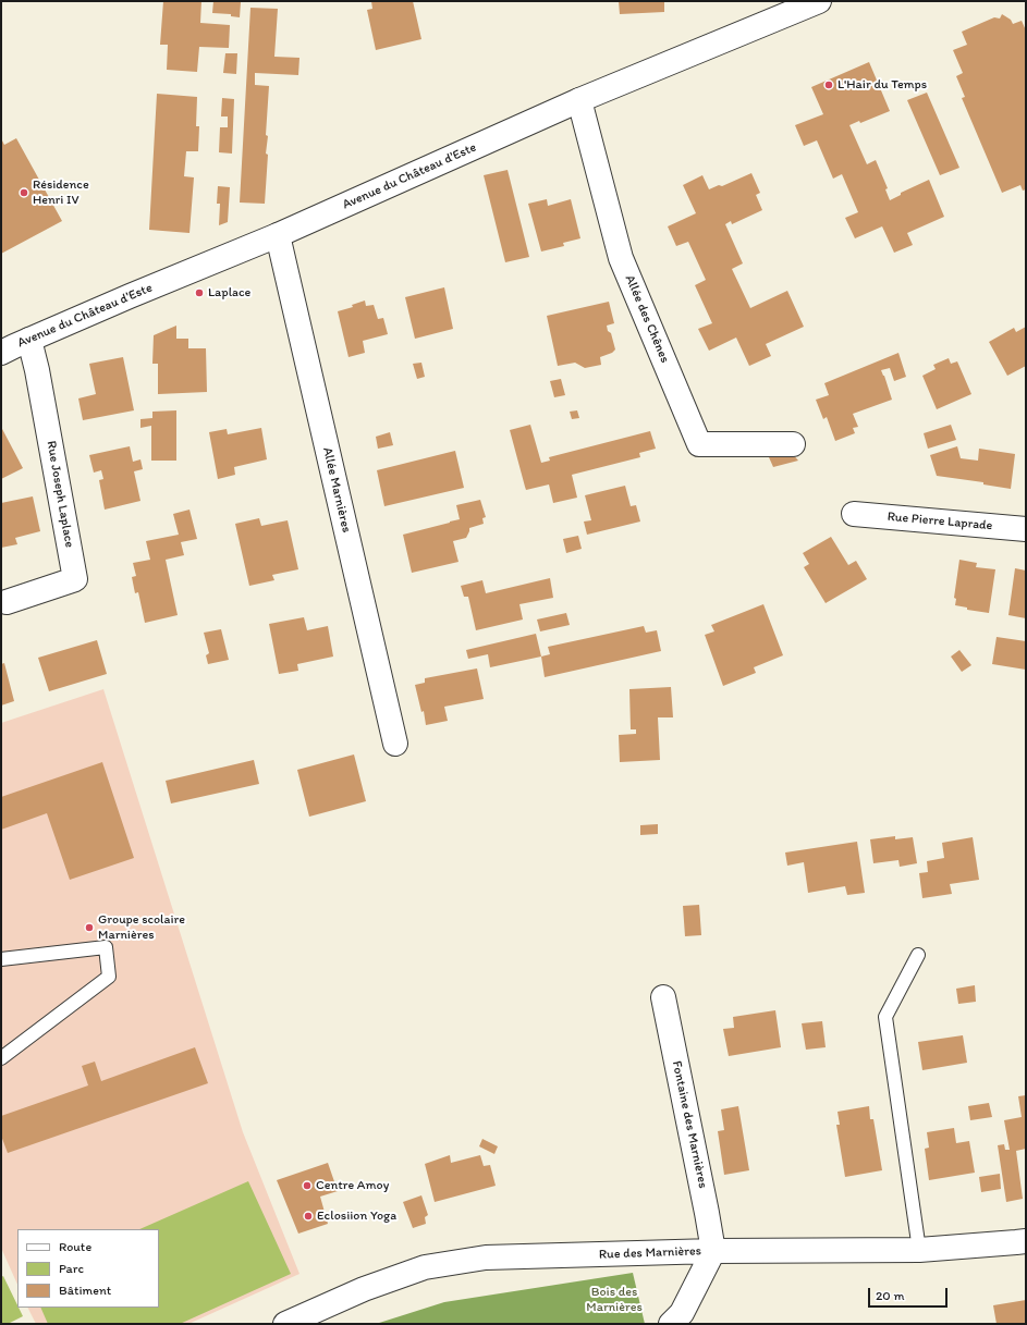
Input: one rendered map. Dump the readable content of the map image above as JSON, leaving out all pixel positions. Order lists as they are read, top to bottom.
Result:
{
  "streets": {
    "street": [
      "Avenue du Château d'Este",
      "Allée des Chênes",
      "Allée Marnières",
      "Rue Joseph Laplace",
      "Rue Pierre Laprade",
      "Fontaine des Marnières",
      "Rue des Marnières"
    ]
  },
  "crossings": [
    ["Avenue du Château d'Este", "Allée des Chênes"],
    ["Avenue du Château d'Este", "Allée Marnières"],
    ["Avenue du Château d'Este", "Rue Joseph Laplace"],
    ["Fontaine des Marnières", "Rue des Marnières"]
  ],
  "parks": ["Bois des Marnières"],
  "places": [
    "L'Hair du Temps",
    "Résidence Henri IV",
    "Laplace",
    "Groupe scolaire Marnières",
    "Centre Amoy",
    "Eclosiion Yoga"
  ],
  "legend": ["Route", "Parc", "Bâtiment"],
  "scale_bar": "20 m"
}
